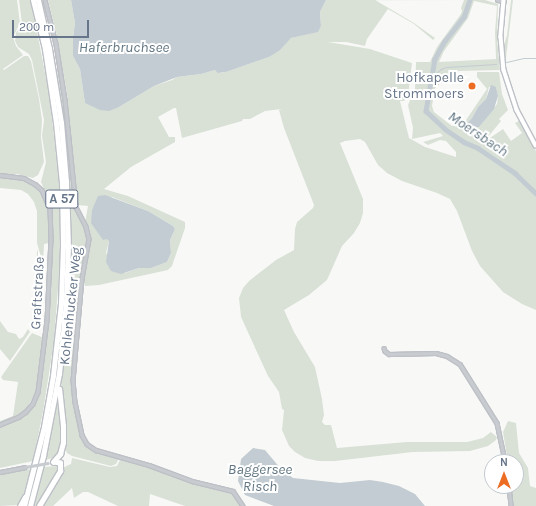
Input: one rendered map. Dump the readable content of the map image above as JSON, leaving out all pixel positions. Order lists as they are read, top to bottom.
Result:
{
  "streets": {
    "highway": ["A 57"],
    "street": ["Graftstraße", "Kohlenhucker Weg"]
  },
  "water": ["Haferbruchsee", "Moersbach", "Baggersee Risch"],
  "places": ["Hofkapelle Strommoers"],
  "scale_bar": "200 m",
  "north": "top"
}
